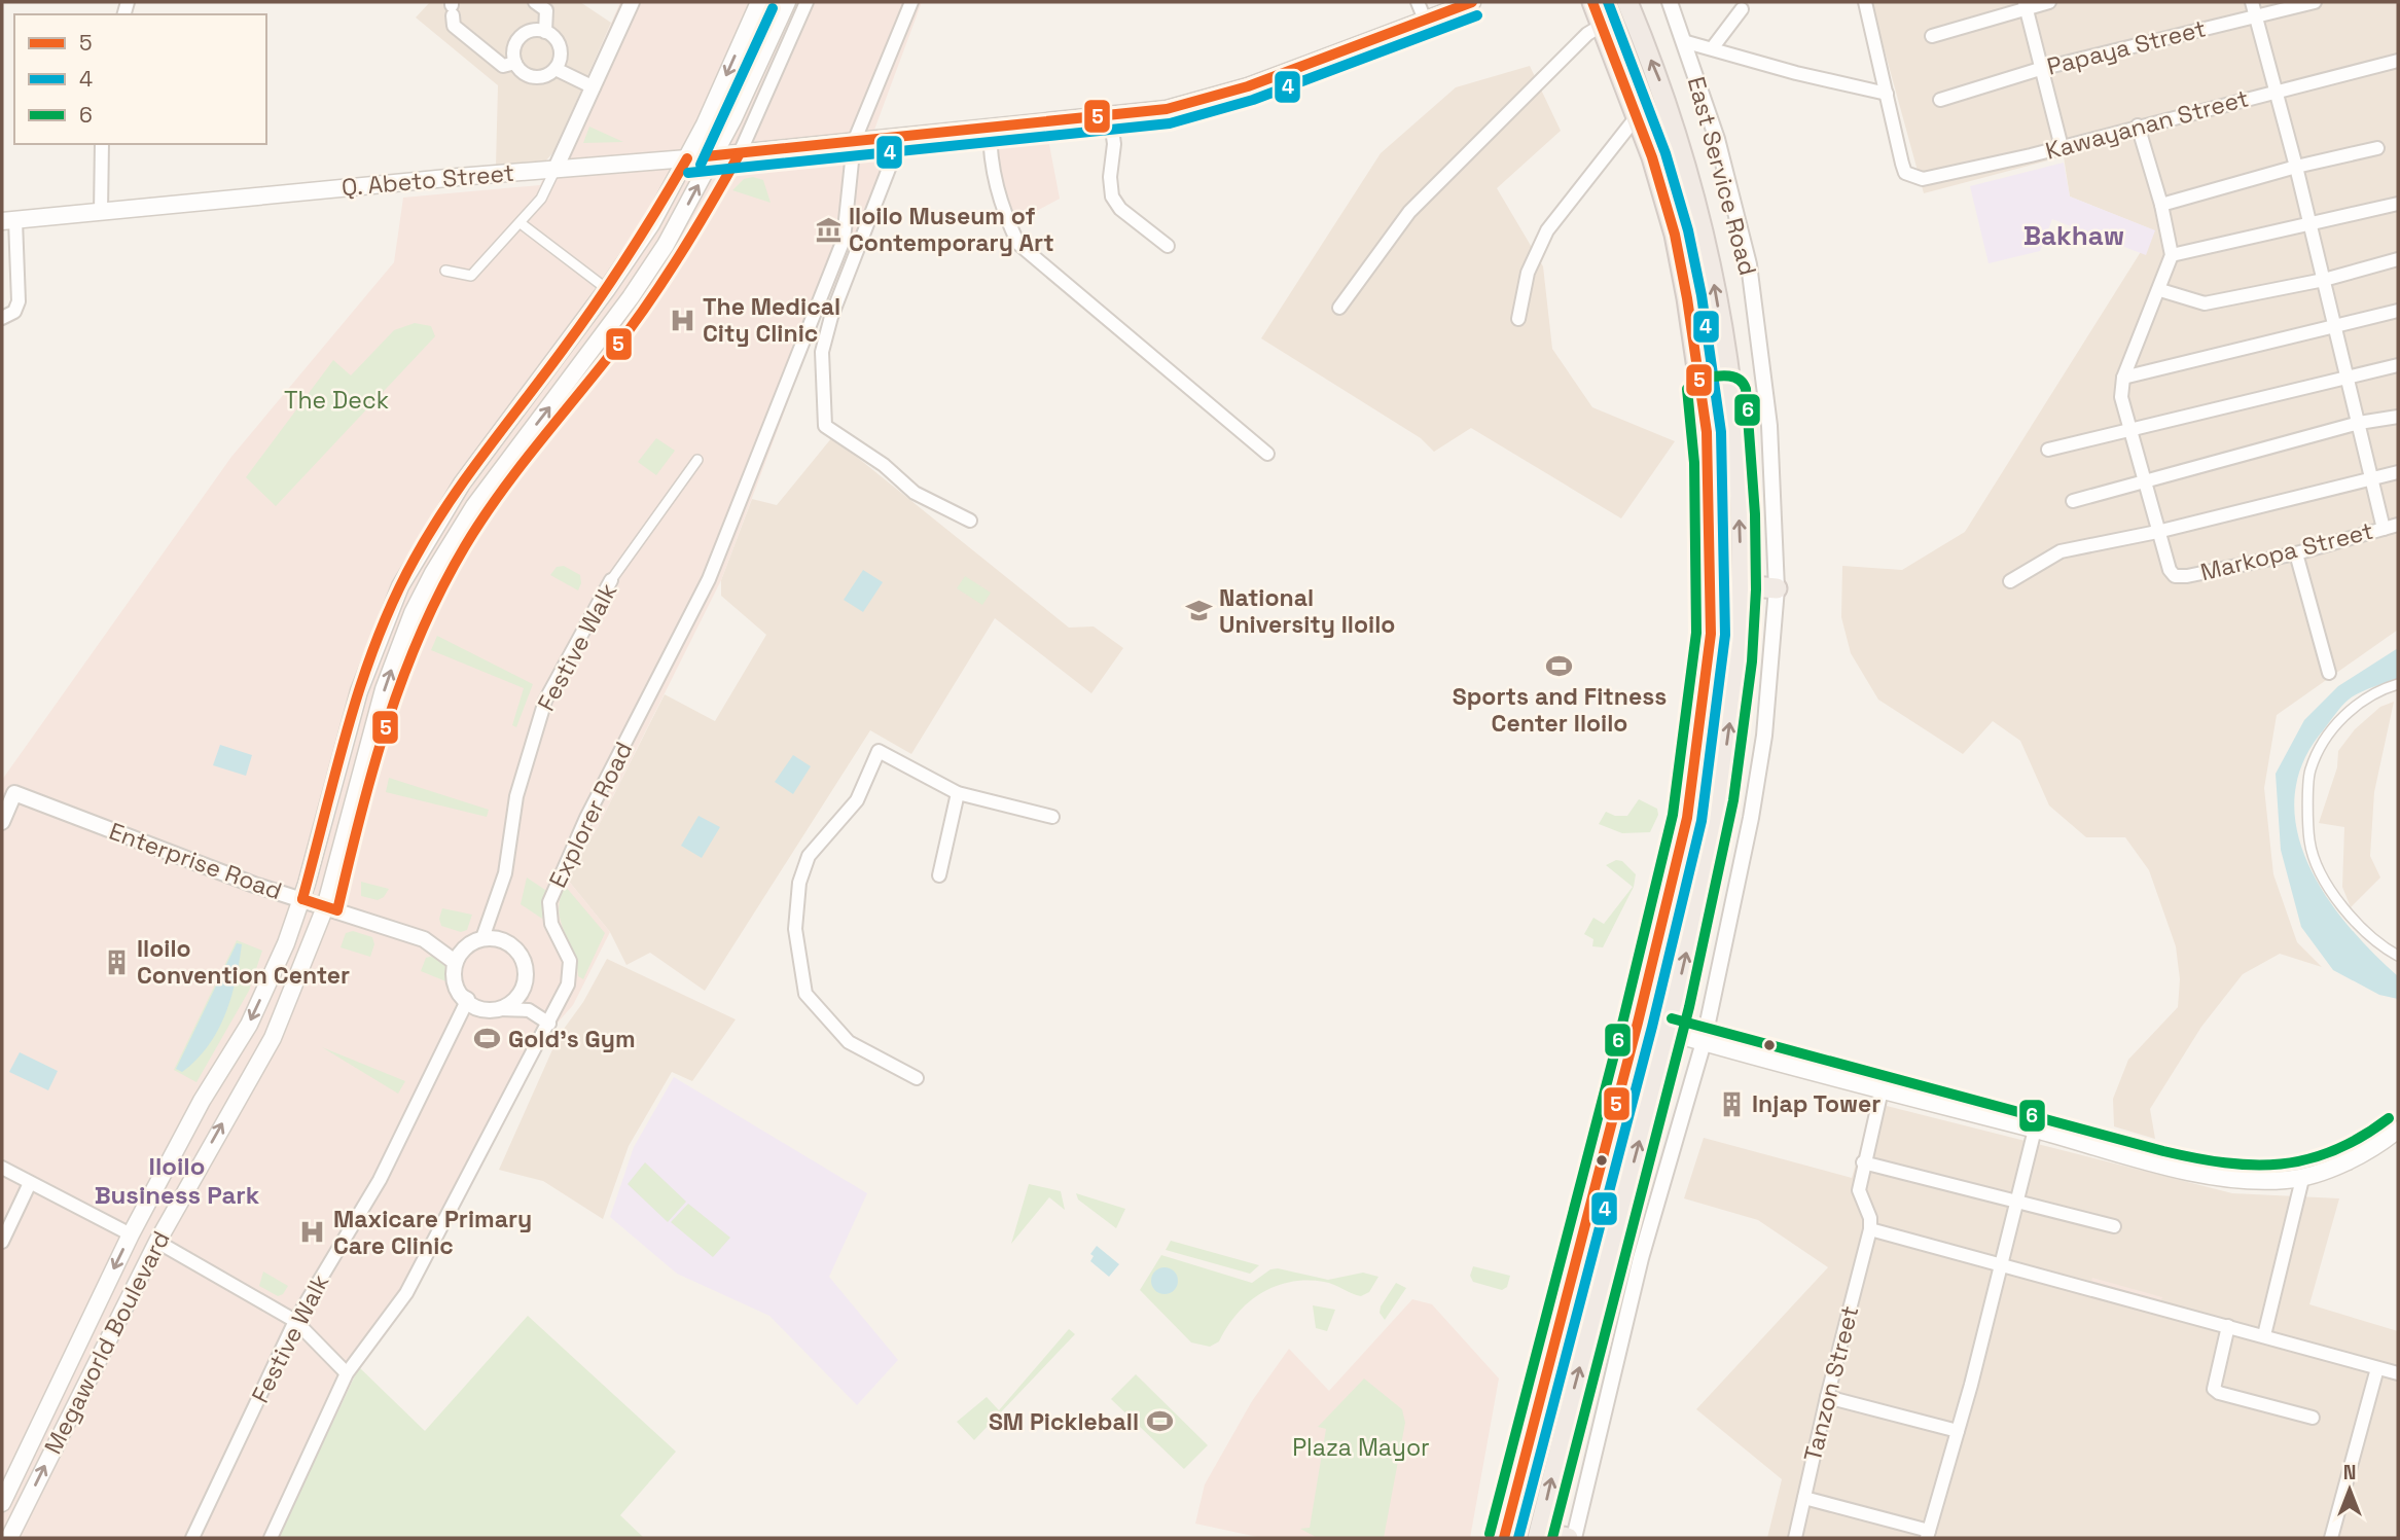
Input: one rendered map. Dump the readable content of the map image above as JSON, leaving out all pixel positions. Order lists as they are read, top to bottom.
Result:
{
  "streets": {
    "main road": ["Q. Abeto Street", "Megaworld Boulevard"],
    "street": [
      "Papaya Street",
      "Kawayanan Street",
      "East Service Road",
      "Markopa Street",
      "Festive Walk",
      "Explorer Road",
      "Enterprise Road",
      "Tanzon Street"
    ]
  },
  "crossings": [
    ["Q. Abeto Street", "Explorer Road"],
    ["Q. Abeto Street", "Megaworld Boulevard"],
    ["Enterprise Road", "Megaworld Boulevard"]
  ],
  "districts": ["Bakhaw", "Iloilo Business Park"],
  "parks": ["The Deck", "Plaza Mayor"],
  "places": {
    "museum": ["Iloilo Museum of Contemporary Art"],
    "hospital": ["The Medical City Clinic", "Maxicare Primary Care Clinic"],
    "school or university": ["National University Iloilo"],
    "sports": ["Sports and Fitness Center Iloilo", "Gold's Gym", "SM Pickleball"],
    "building": ["Iloilo Convention Center", "Injap Tower"]
  },
  "lines": ["transit line 5", "transit line 4", "transit line 6"],
  "legend": ["5", "4", "6"],
  "north": "top"
}
